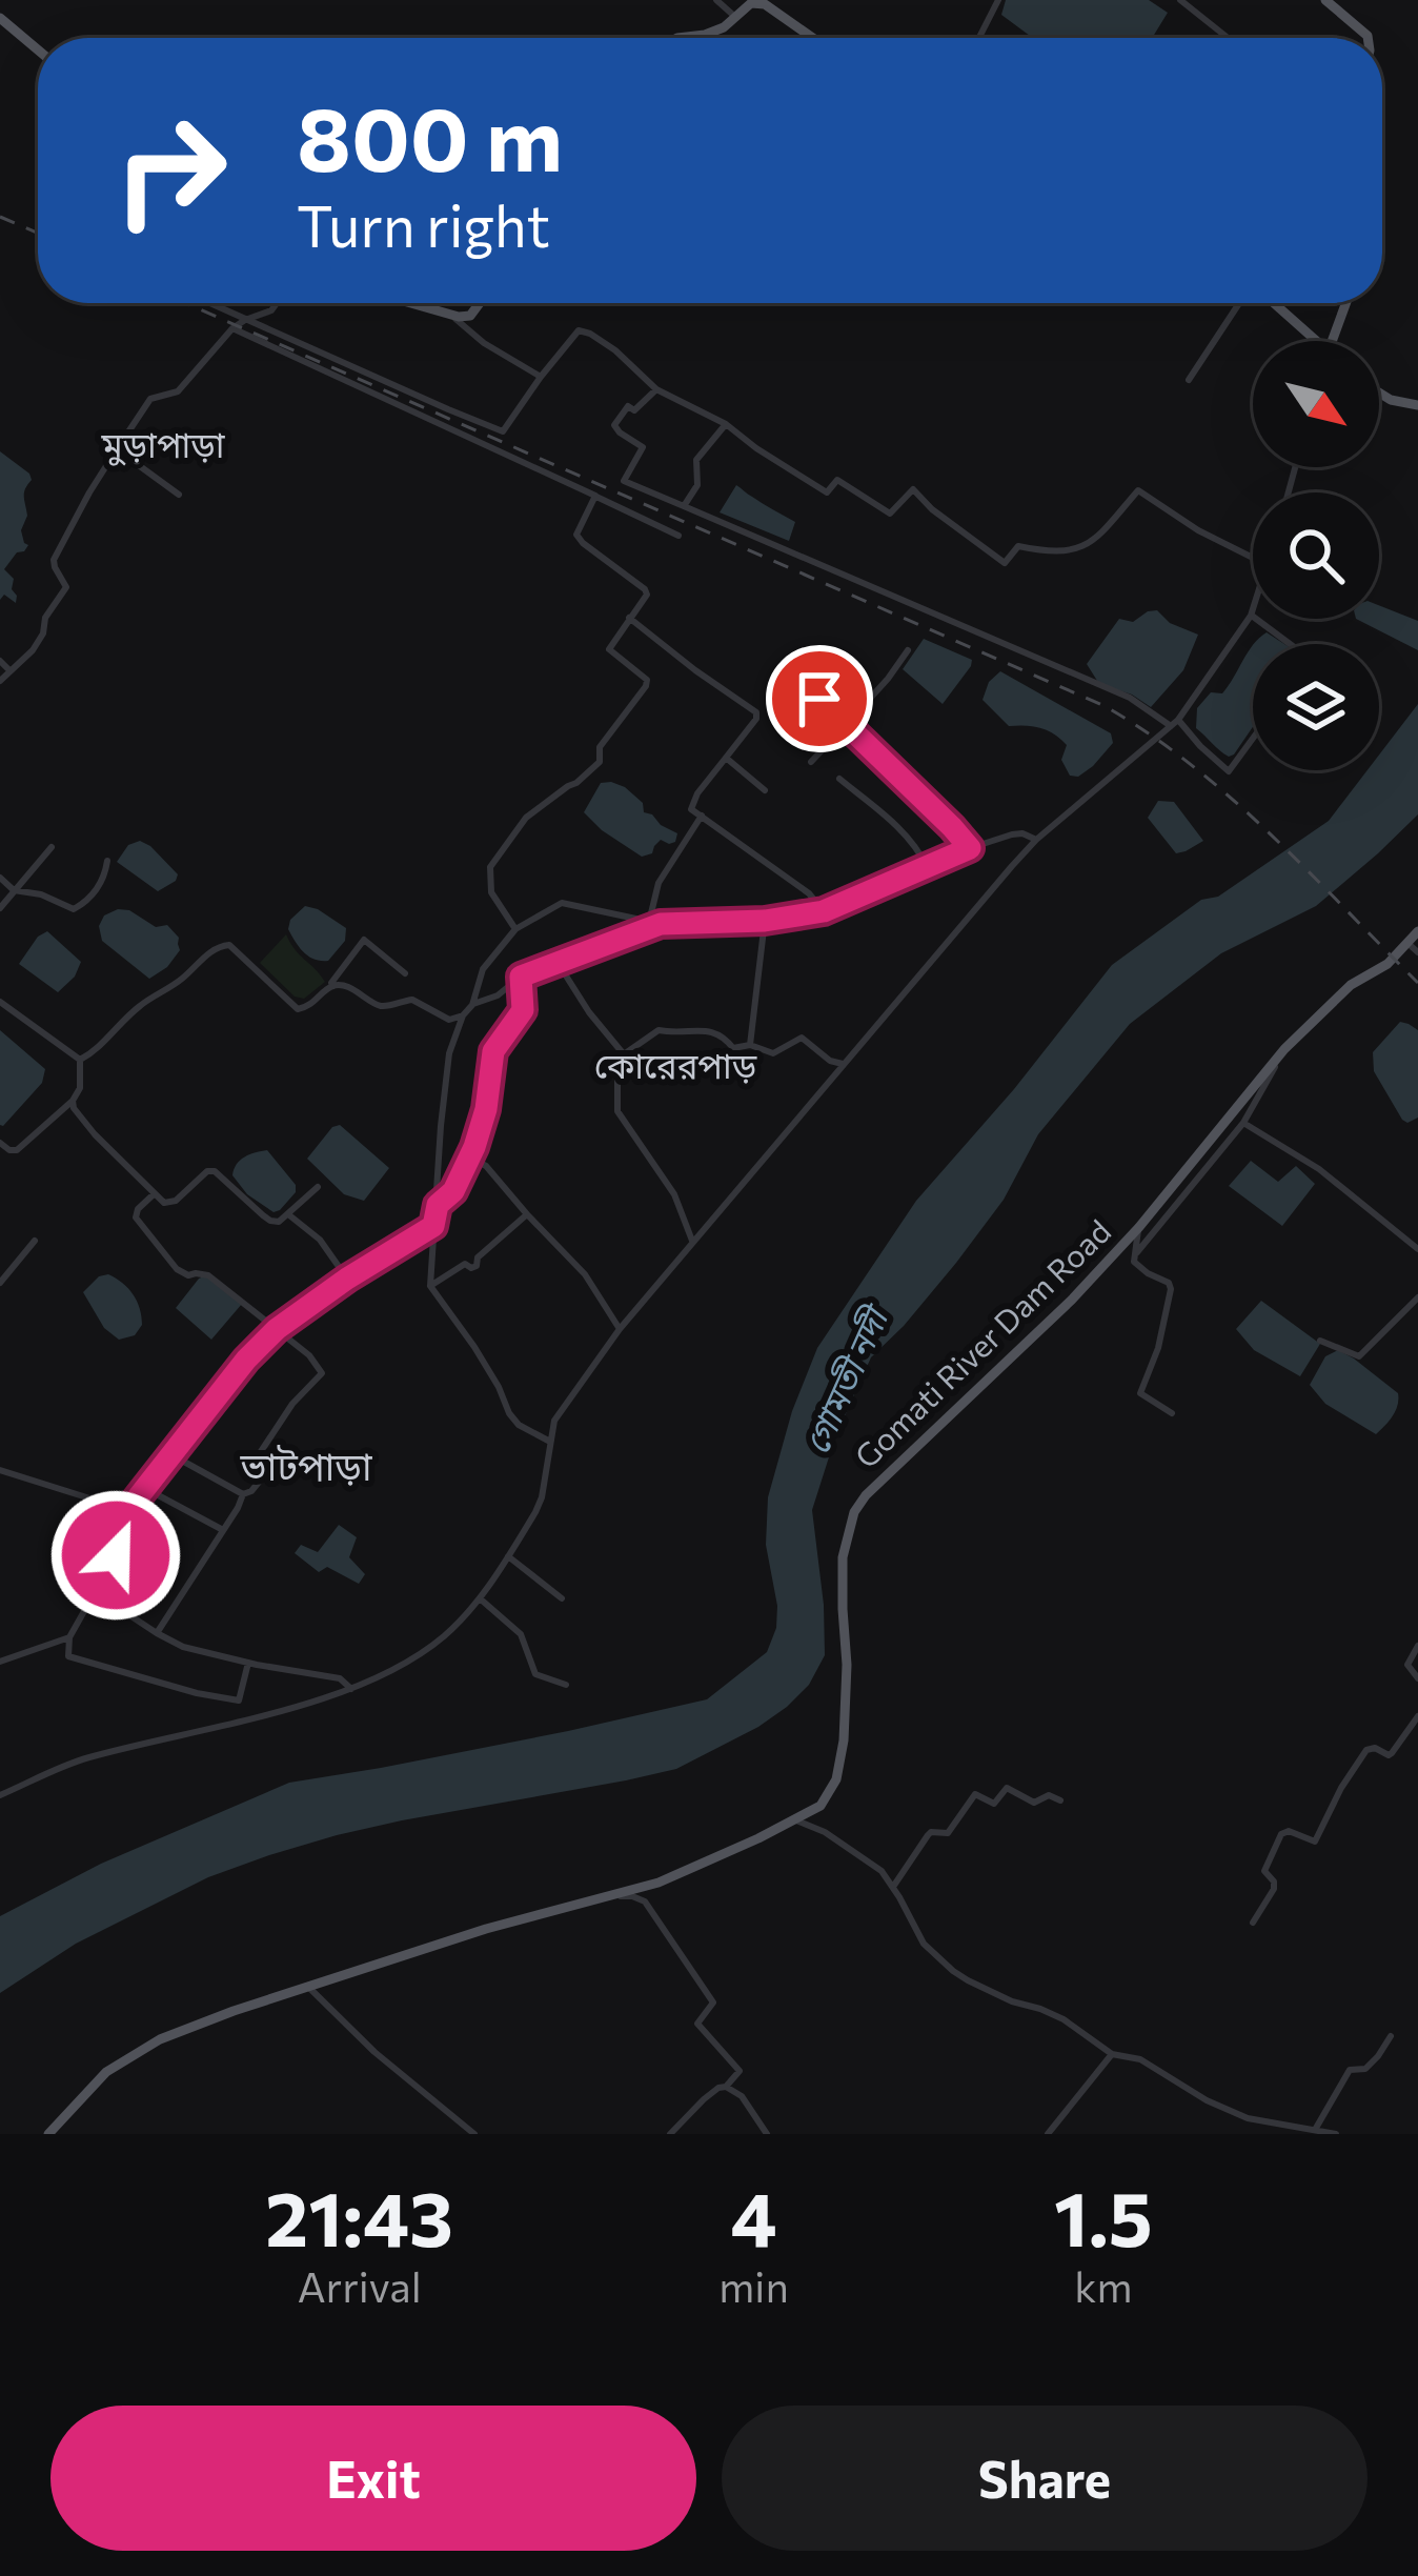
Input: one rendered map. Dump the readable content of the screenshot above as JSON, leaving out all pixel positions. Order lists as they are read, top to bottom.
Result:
{
  "streets": {
    "main road": ["Gomati River Dam Road"]
  },
  "districts": ["মুড়াপাড়া", "কোরেরপাড়", "ভাটপাড়া"],
  "water": ["গোমতী নদী"],
  "north": "bottom right",
  "page": {
    "turn": ["800 m", "Turn right"],
    "eta": [
      "21:43",
      "Arrival",
      "4",
      "min",
      "1.5",
      "km"
    ],
    "buttons": ["Exit", "Share"]
  }
}
